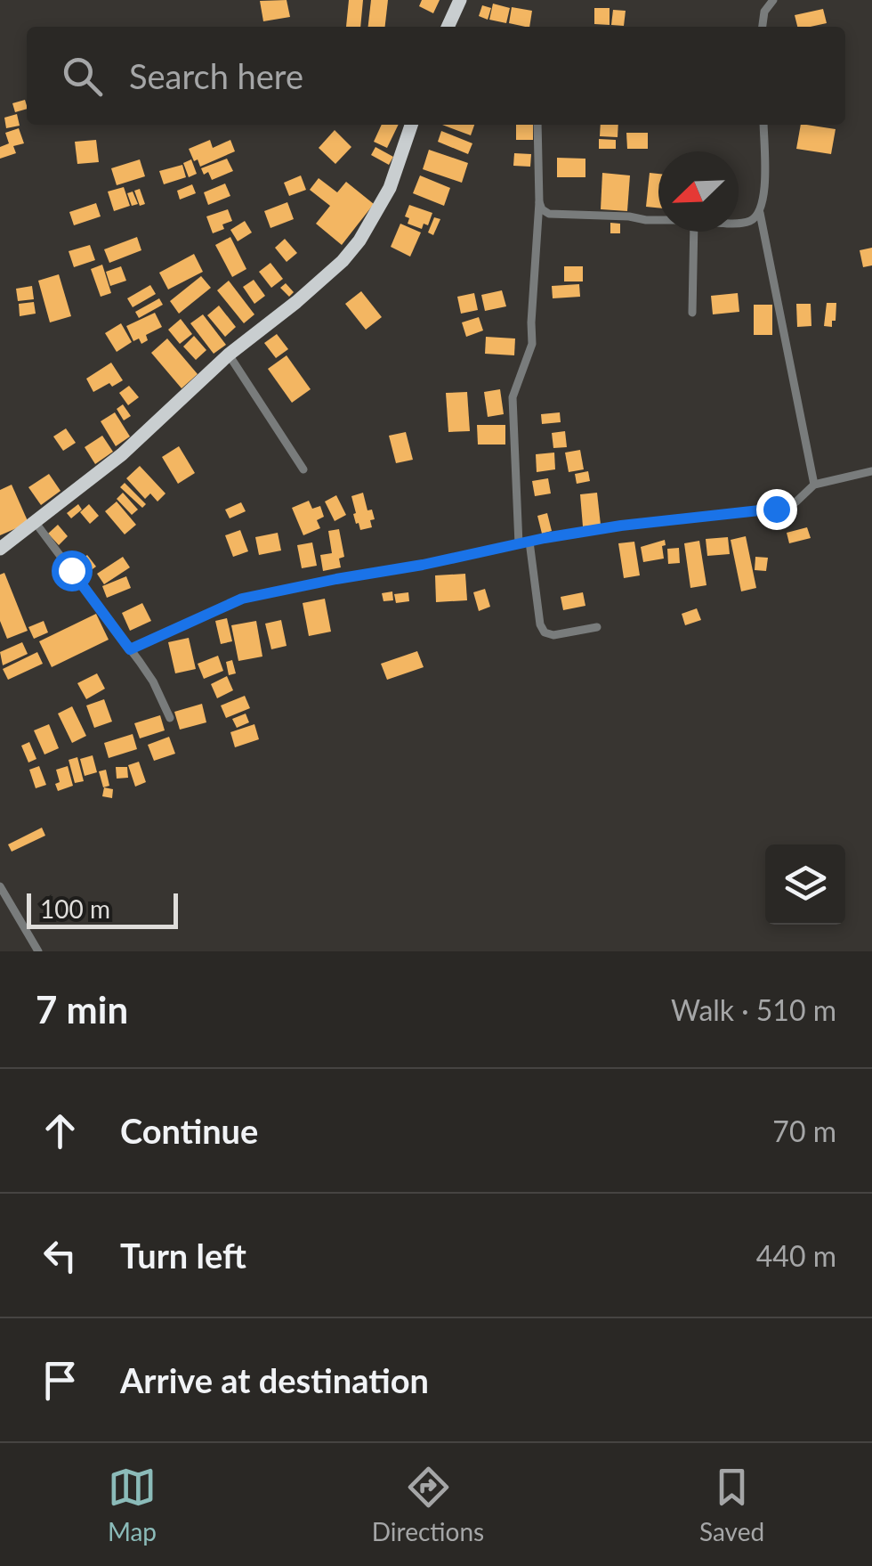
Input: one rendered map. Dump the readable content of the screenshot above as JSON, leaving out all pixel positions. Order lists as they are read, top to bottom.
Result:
{
  "scale_bar": "100 m",
  "north": "bottom left",
  "page": {
    "search": "Search here",
    "scale": "100 m",
    "heading": ["7 min", "Walk · 510 m"],
    "list": [
      ["Continue", "70 m"],
      ["Turn left", "440 m"],
      "Arrive at destination"
    ],
    "nav": ["Map", "Directions", "Saved"]
  }
}
